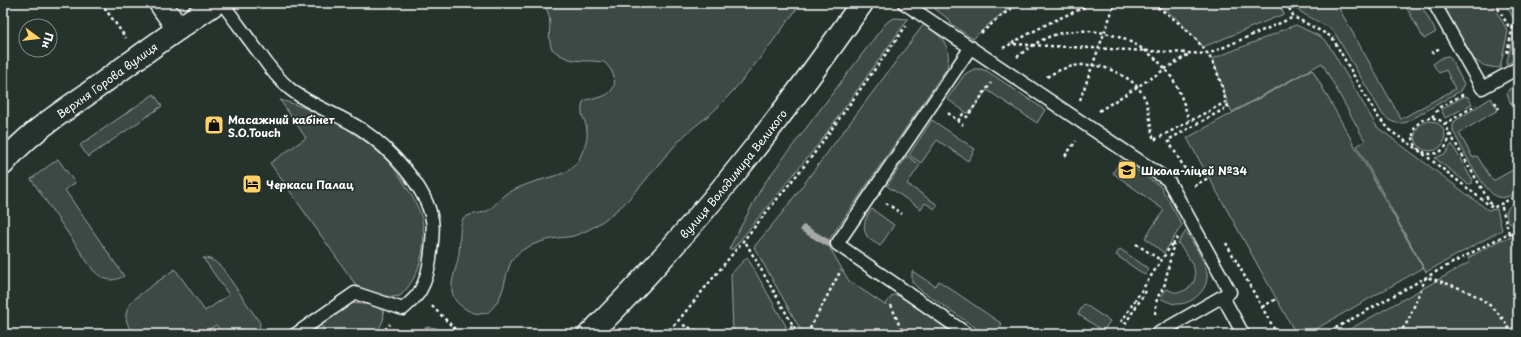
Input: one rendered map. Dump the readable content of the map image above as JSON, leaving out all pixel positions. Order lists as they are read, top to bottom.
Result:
{
  "streets": {
    "main road": ["Верхня Горова вулиця", "вулиця Володимира Великого"]
  },
  "places": {
    "shop": ["Масажний кабінет S.O.Touch"],
    "school or university": ["Школа-ліцей №34"],
    "hotel": ["Черкаси Палац"]
  },
  "north": "right"
}
